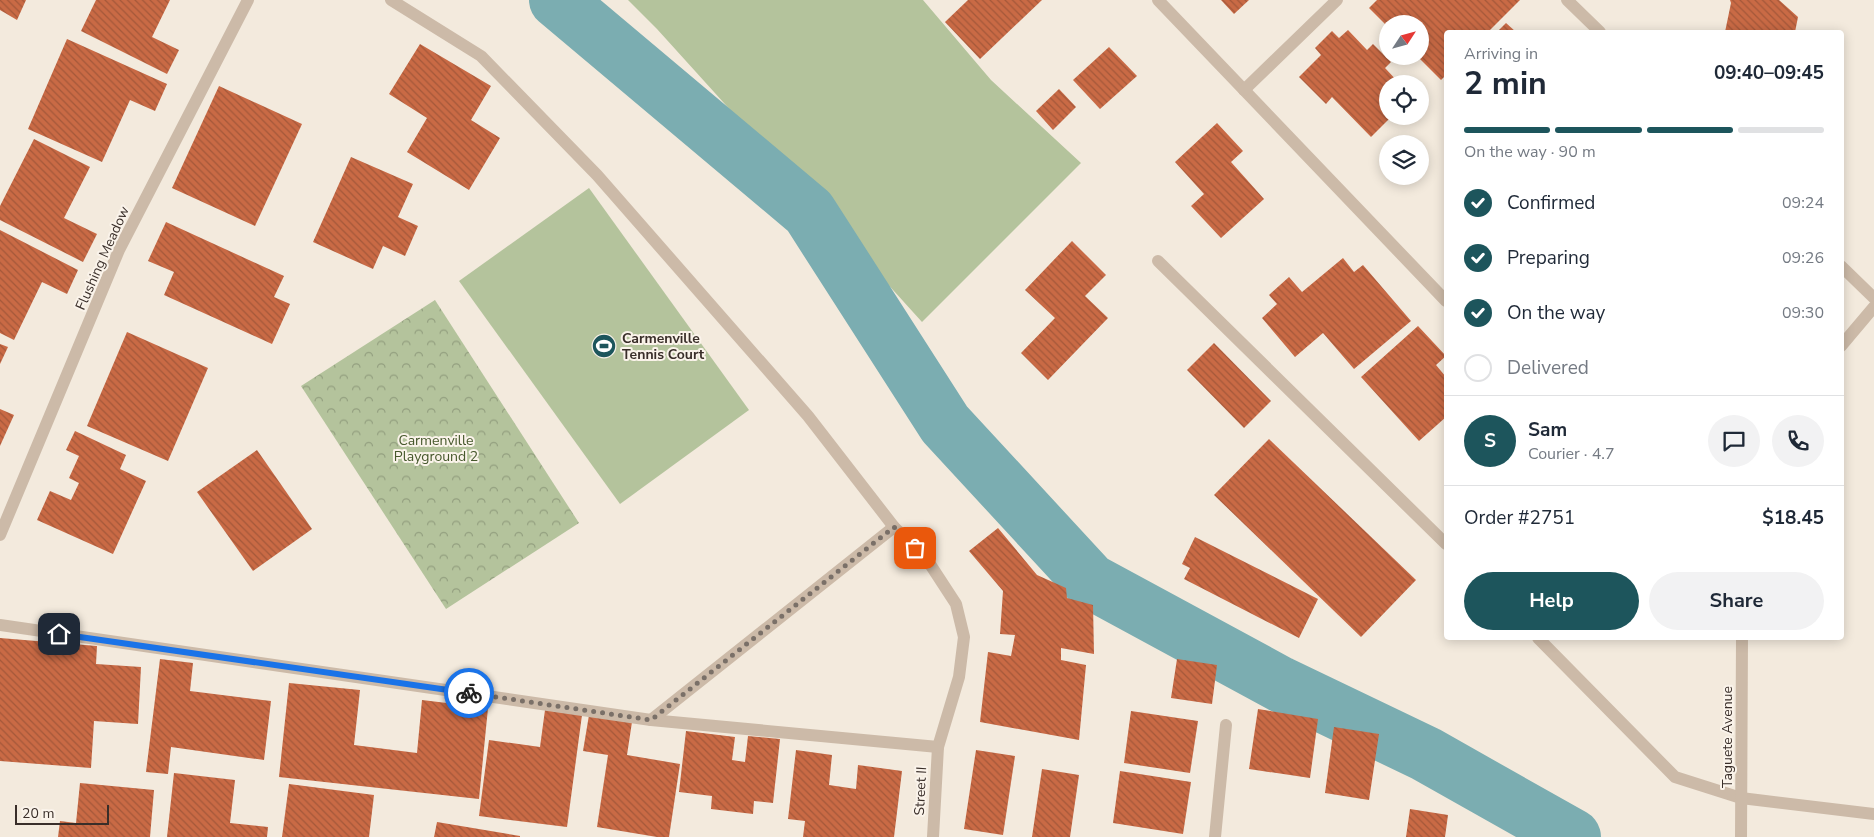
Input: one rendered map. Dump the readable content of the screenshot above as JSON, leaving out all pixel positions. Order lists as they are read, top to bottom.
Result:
{
  "streets": {
    "street": ["Flushing Meadow", "Taguete Avenue", "Street II"]
  },
  "parks": ["Carmenville Playground 2"],
  "places": {
    "sports": ["Carmenville Tennis Court"]
  },
  "scale_bar": "20 m",
  "north": "top right",
  "page": {
    "heading": ["2 min", "Arriving in", "09:40–09:45"],
    "panel": [
      "Sam",
      "Courier · 4.7",
      "Order #2751",
      "$18.45"
    ],
    "bar": "On the way · 90 m",
    "list": [
      ["Confirmed", "09:24"],
      ["Preparing", "09:26"],
      ["On the way", "09:30"],
      "Delivered"
    ],
    "round": "S",
    "buttons": ["Help", "Share"],
    "scale": "20 m"
  }
}
